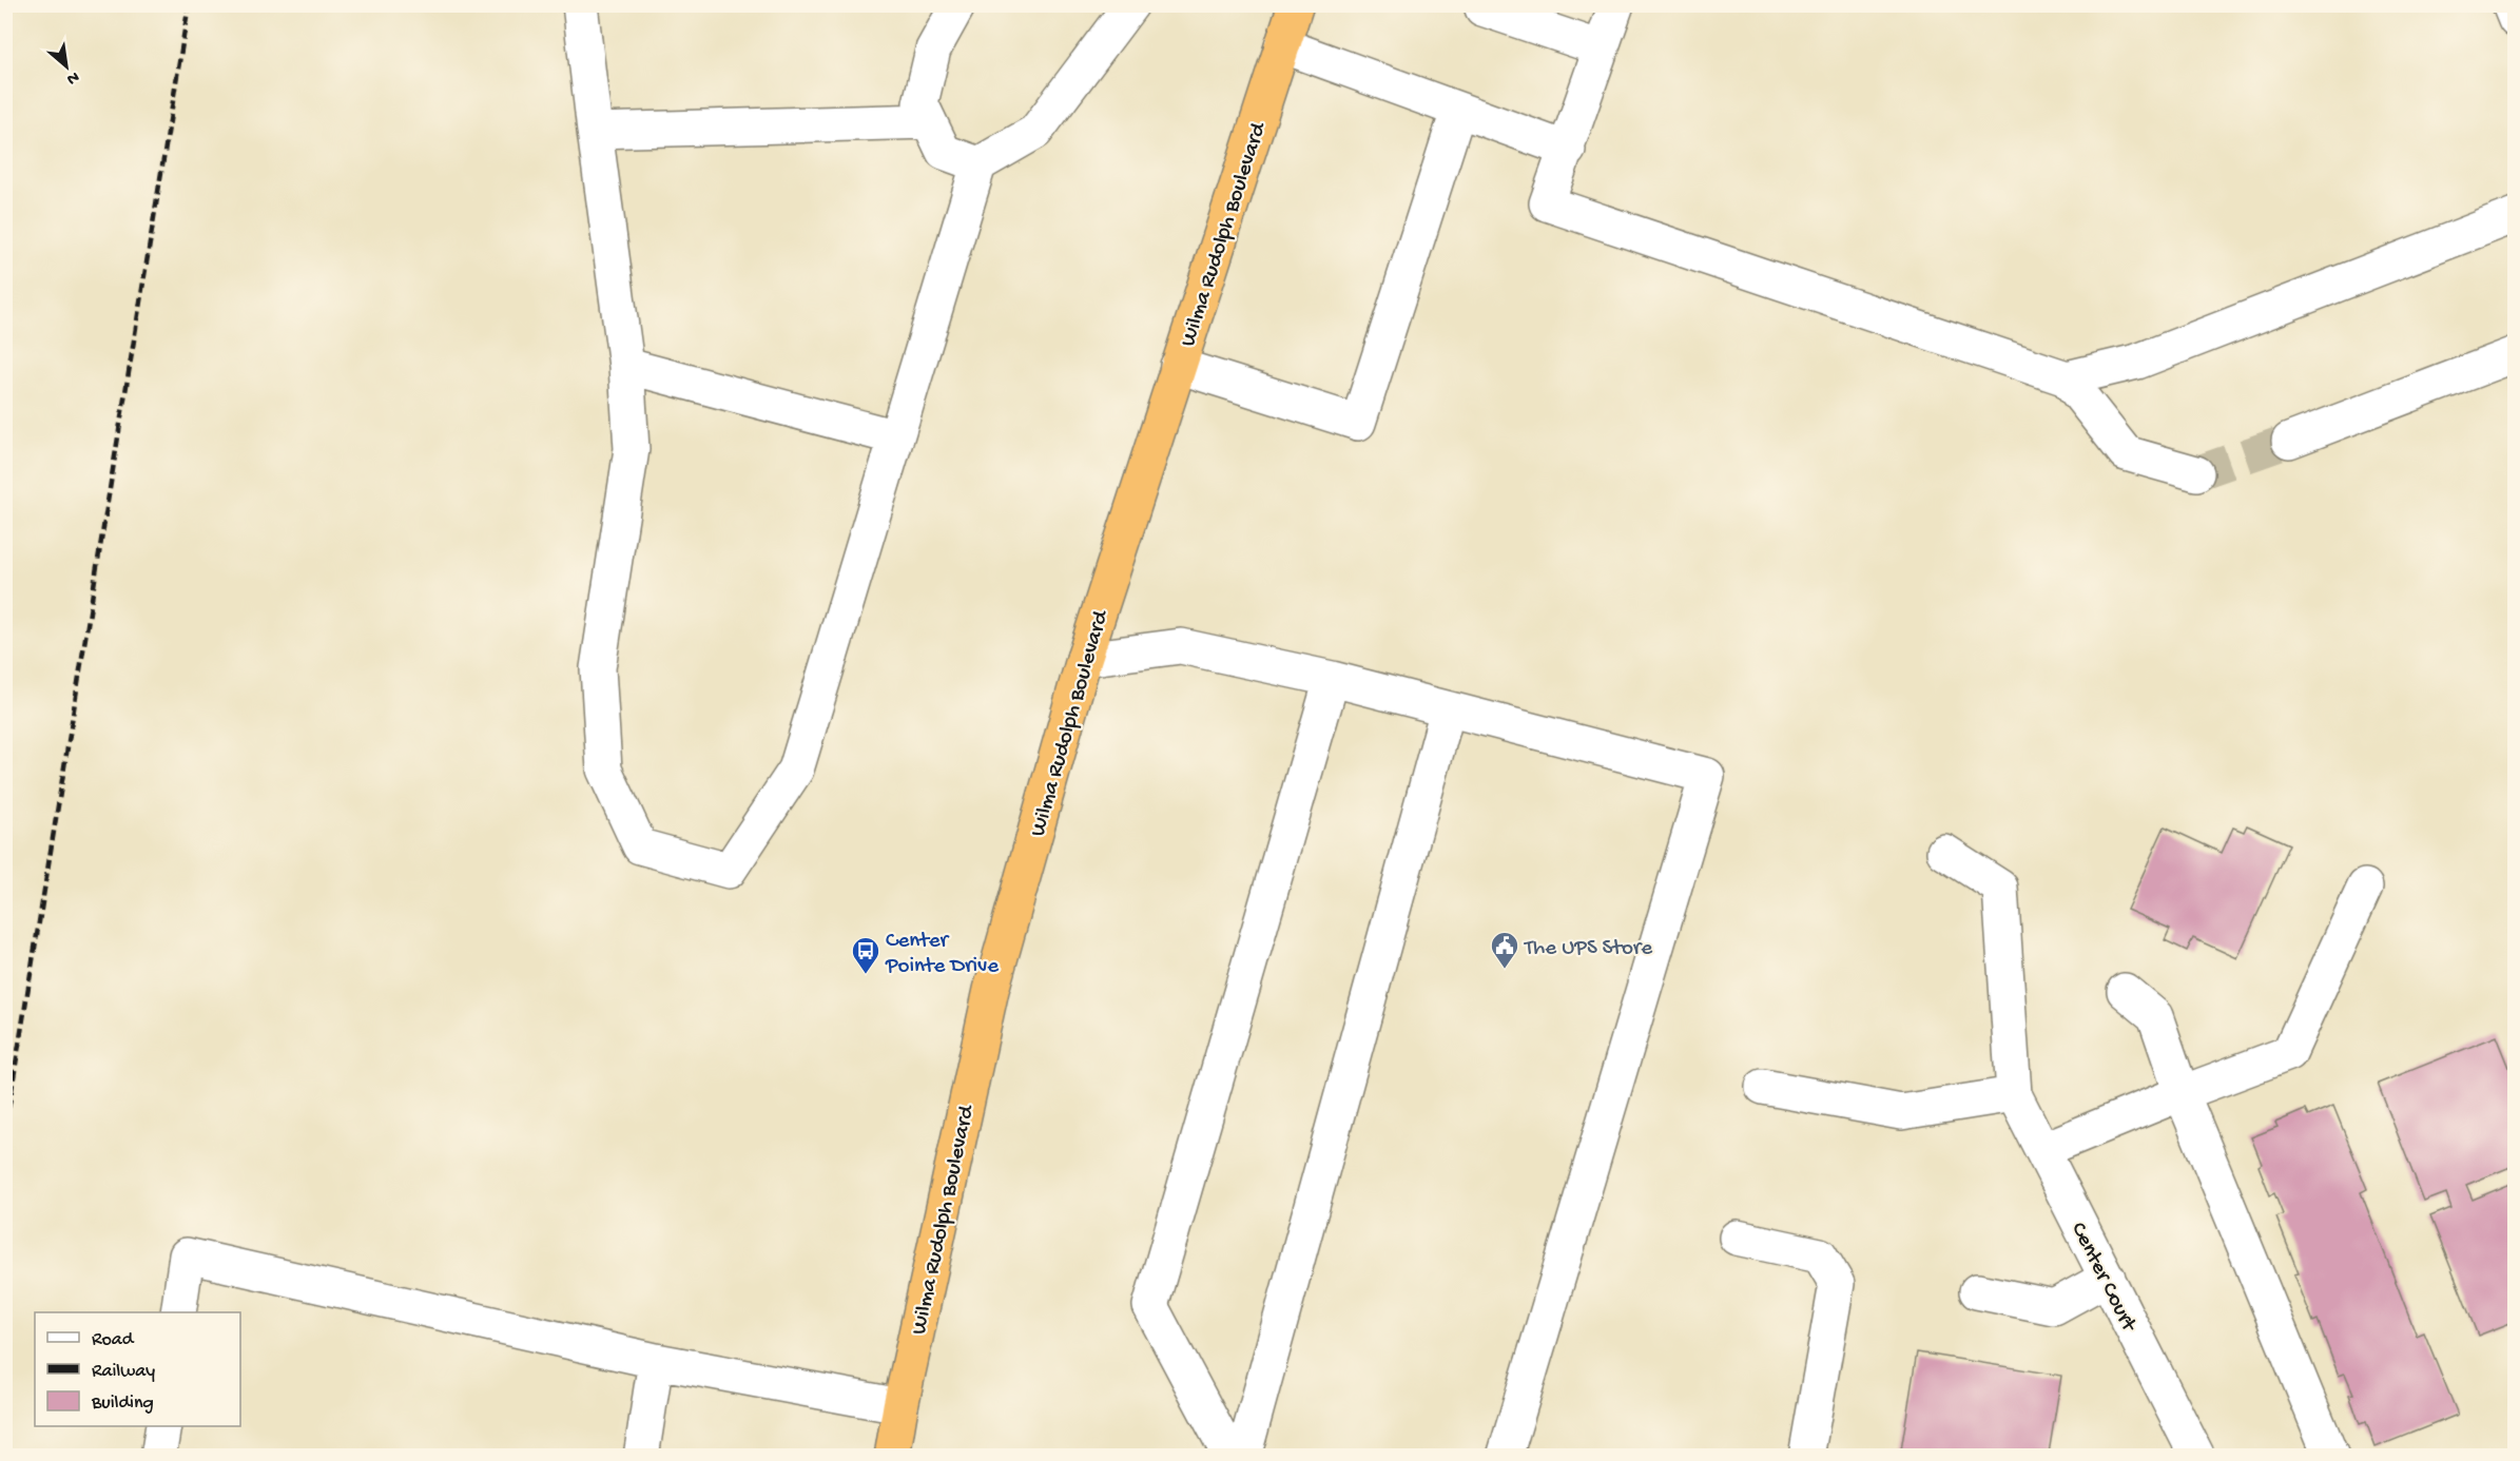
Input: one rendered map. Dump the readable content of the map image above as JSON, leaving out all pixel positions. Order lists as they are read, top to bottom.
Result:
{
  "streets": {
    "highway": ["Wilma Rudolph Boulevard"],
    "street": ["Center Court"]
  },
  "places": {
    "public building": ["The UPS Store"],
    "bus stop": ["Center Pointe Drive"]
  },
  "legend": ["Road", "Railway", "Building"],
  "north": "bottom right"
}
